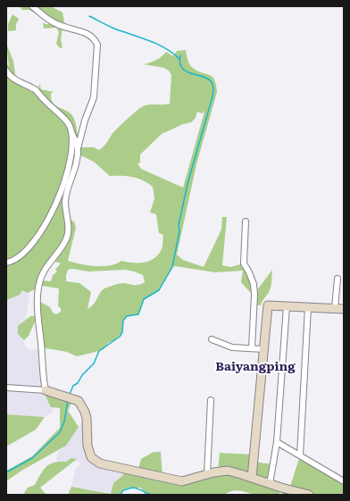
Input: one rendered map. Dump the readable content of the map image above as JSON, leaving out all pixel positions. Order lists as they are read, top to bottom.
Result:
{
  "districts": ["Baiyangping"]
}
